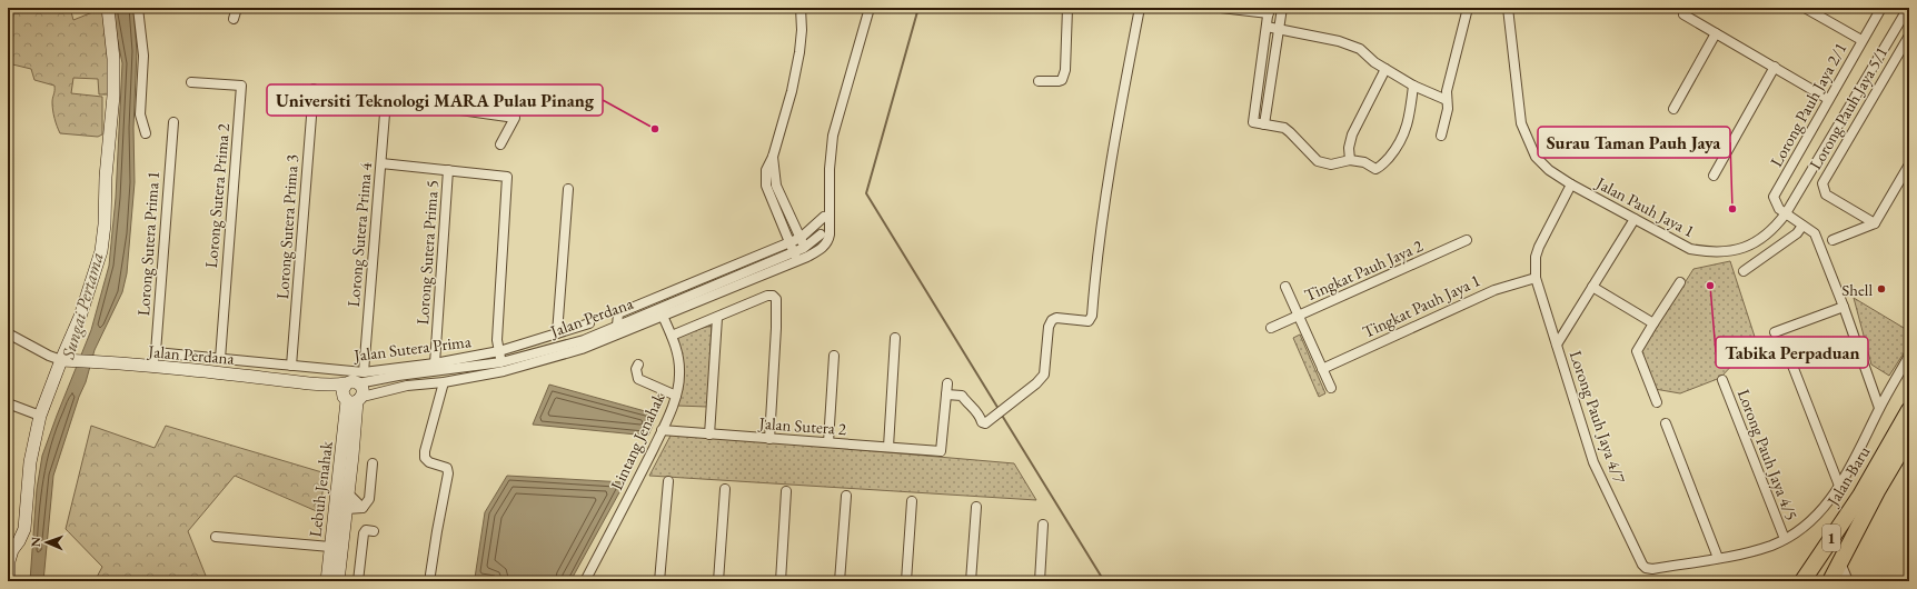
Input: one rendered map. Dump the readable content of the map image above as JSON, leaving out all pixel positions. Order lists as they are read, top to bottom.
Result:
{
  "streets": {
    "highway": ["Jalan Baru", "1"],
    "street": [
      "Lorong Pauh Jaya 2/1",
      "Lorong Pauh Jaya 5/1",
      "Lorong Sutera Prima 2",
      "Jalan Pauh Jaya 1",
      "Lorong Sutera Prima 3",
      "Lorong Sutera Prima 4",
      "Lorong Sutera Prima 1",
      "Lorong Sutera Prima 5",
      "Tingkat Pauh Jaya 2",
      "Tingkat Pauh Jaya 1",
      "Jalan Perdana",
      "Jalan Sutera Prima",
      "Lorong Pauh Jaya 4/7",
      "Jalan Sutera 2",
      "Lintang Jenahak",
      "Lorong Pauh Jaya 4/5",
      "Lebuh Jenahak"
    ]
  },
  "crossings": [
    ["Lorong Pauh Jaya 2/1", "Jalan Pauh Jaya 1"],
    ["Lorong Sutera Prima 2", "Jalan Sutera Prima"],
    ["Jalan Pauh Jaya 1", "Lorong Pauh Jaya 4/7"],
    ["Lorong Sutera Prima 3", "Jalan Sutera Prima"],
    ["Lorong Sutera Prima 4", "Jalan Perdana"],
    ["Lorong Sutera Prima 4", "Jalan Sutera Prima"],
    ["Lorong Sutera Prima 1", "Jalan Perdana"],
    ["Lorong Sutera Prima 1", "Jalan Sutera Prima"],
    ["Lorong Sutera Prima 5", "Jalan Sutera Prima"],
    ["Tingkat Pauh Jaya 1", "Lorong Pauh Jaya 4/7"],
    ["Jalan Perdana", "Jalan Sutera Prima"],
    ["Jalan Perdana", "Lintang Jenahak"],
    ["Jalan Perdana", "Lebuh Jenahak"],
    ["Lorong Pauh Jaya 4/7", "Lorong Pauh Jaya 4/5"],
    ["Jalan Sutera 2", "Lintang Jenahak"]
  ],
  "water": ["Sungai Pertama"],
  "places": [
    "Universiti Teknologi MARA Pulau Pinang",
    "Surau Taman Pauh Jaya",
    "Tabika Perpaduan",
    "Shell"
  ],
  "north": "left"
}
